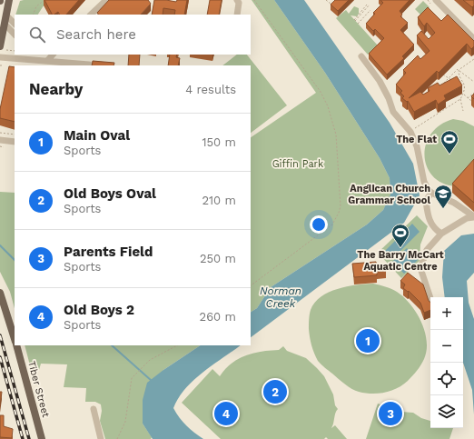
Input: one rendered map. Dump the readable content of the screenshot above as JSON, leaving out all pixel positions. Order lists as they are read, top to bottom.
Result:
{
  "streets": {
    "main road": ["Tiber Street"]
  },
  "water": ["Norman Creek"],
  "parks": ["Giffin Park"],
  "places": {
    "sports": ["The Flat", "The Barry McCart Aquatic Centre"],
    "school or university": ["Anglican Church Grammar School"]
  },
  "page": {
    "search": "Search here",
    "heading": ["Nearby", "4 results"],
    "list": [
      {
        "mark": "1",
        "name": "Main Oval",
        "note": "Sports",
        "value": "150 m"
      },
      {
        "mark": "2",
        "name": "Old Boys Oval",
        "note": "Sports",
        "value": "210 m"
      },
      {
        "mark": "3",
        "name": "Parents Field",
        "note": "Sports",
        "value": "250 m"
      },
      {
        "mark": "4",
        "name": "Old Boys 2",
        "note": "Sports",
        "value": "260 m"
      }
    ],
    "map_buttons": ["+", "−"],
    "pins": [
      "1",
      "2",
      "3",
      "4"
    ]
  }
}
